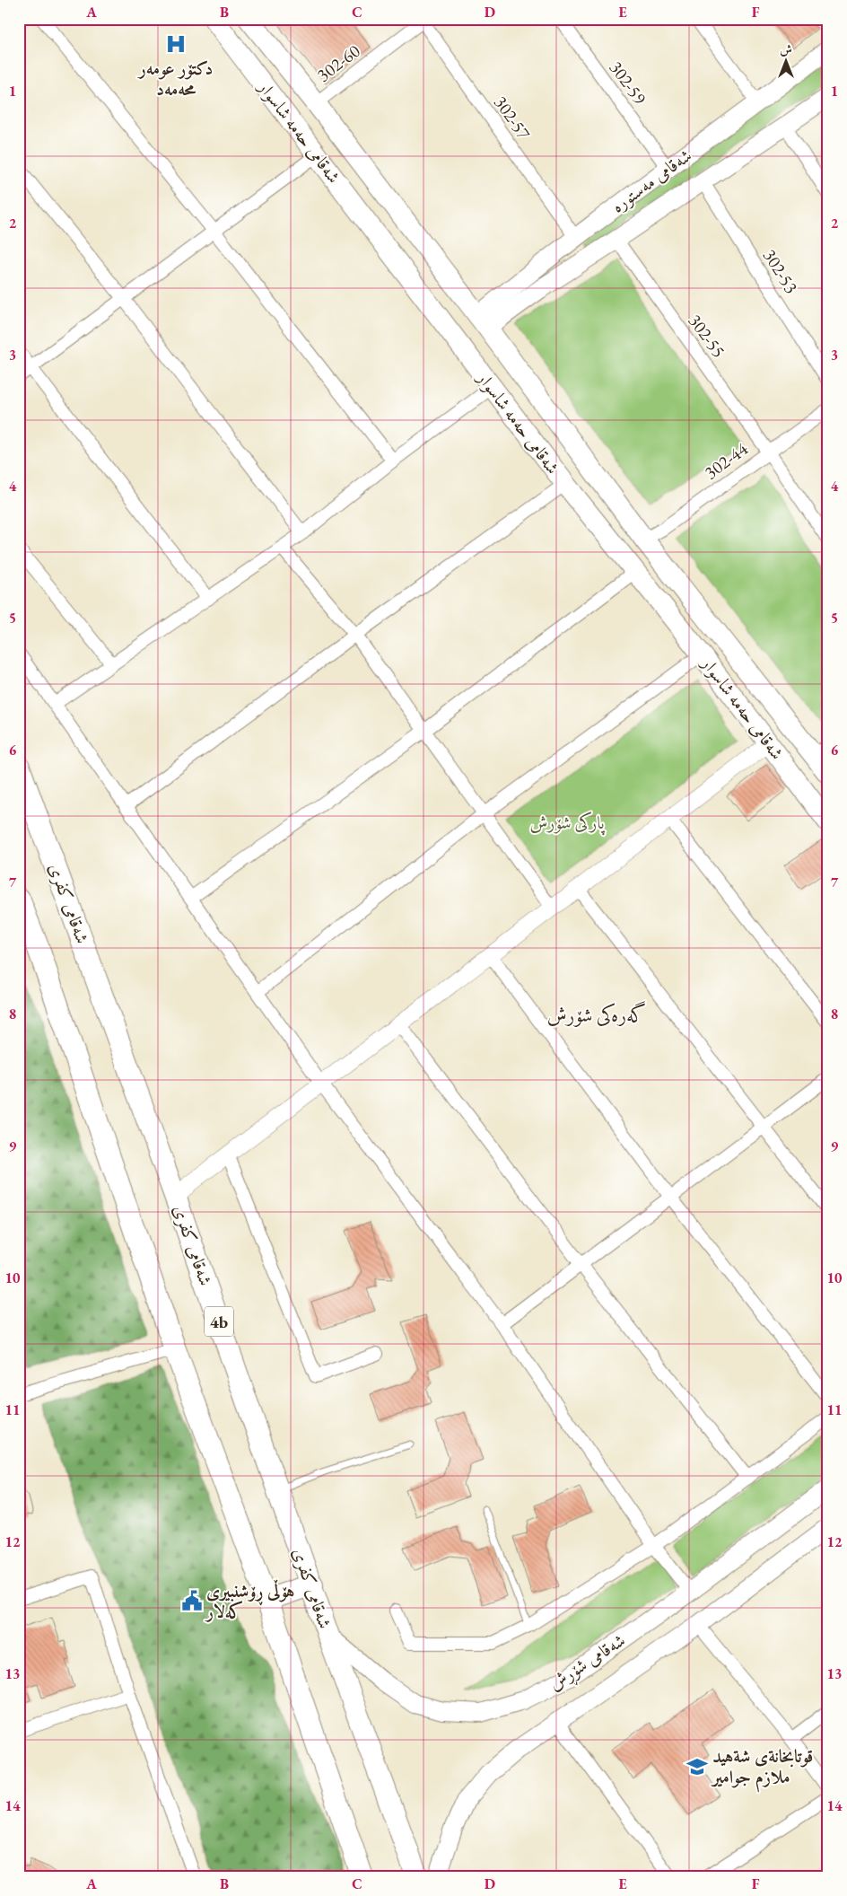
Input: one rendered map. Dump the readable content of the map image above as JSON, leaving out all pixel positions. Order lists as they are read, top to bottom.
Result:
{
  "streets": {
    "highway": ["شەقامی کفری", "4b"],
    "main road": ["شەقامی حەمە شاسوار", "شەقامی مەستورە", "شەقامی شۆڕش"],
    "street": [
      "302-60",
      "302-59",
      "302-57",
      "302-53",
      "302-55",
      "302-44"
    ]
  },
  "crossings": [
    ["302-60", "302-57"],
    ["302-60", "شەقامی حەمە شاسوار"],
    ["302-59", "شەقامی مەستورە"],
    ["302-57", "شەقامی مەستورە"],
    ["شەقامی حەمە شاسوار", "شەقامی مەستورە"],
    ["شەقامی حەمە شاسوار", "302-44"],
    ["شەقامی مەستورە", "302-53"],
    ["شەقامی مەستورە", "302-55"],
    ["302-55", "302-44"],
    ["شەقامی کفری", "شەقامی شۆڕش"]
  ],
  "districts": ["گەرەکی شۆرش"],
  "parks": ["پارکی شۆرش"],
  "places": {
    "hospital": ["دکتۆر عومەر محەمەد"],
    "public building": ["هۆڵی ڕۆشنبیری کەلار"],
    "school or university": ["قوتابخانةى شةهيد ملازم جوامير"]
  },
  "north": "top",
  "grid": {
    "columns": [
      "A",
      "B",
      "C",
      "D",
      "E",
      "F"
    ],
    "rows": [
      "1",
      "2",
      "3",
      "4",
      "5",
      "6",
      "7",
      "8",
      "9",
      "10",
      "11",
      "12",
      "13",
      "14"
    ]
  }
}
